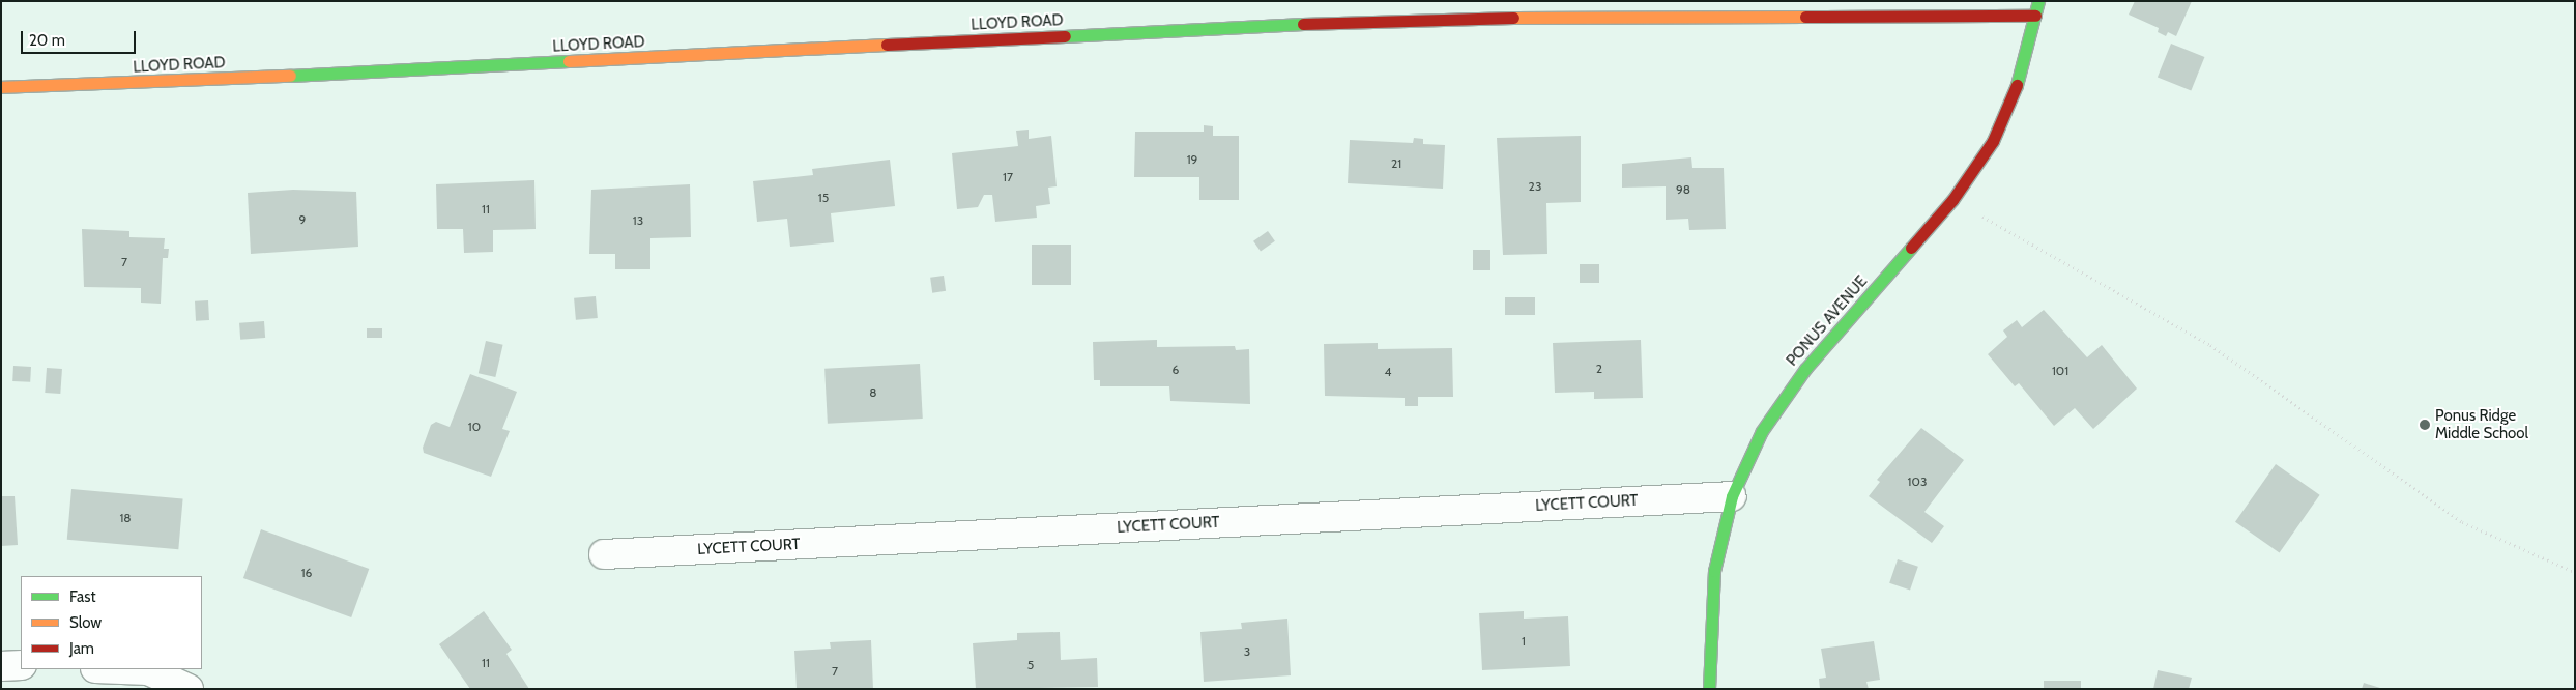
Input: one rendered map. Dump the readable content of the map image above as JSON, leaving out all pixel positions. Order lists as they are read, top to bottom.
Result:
{
  "streets": {
    "street": ["LLOYD ROAD", "PONUS AVENUE", "LYCETT COURT"]
  },
  "crossings": [
    ["LLOYD ROAD", "PONUS AVENUE"],
    ["PONUS AVENUE", "LYCETT COURT"]
  ],
  "places": ["Ponus Ridge Middle School"],
  "house_numbers": [
    "19",
    "21",
    "17",
    "23",
    "98",
    "15",
    "11",
    "9",
    "13",
    "7",
    "2",
    "6",
    "101",
    "4",
    "8",
    "10",
    "103",
    "18",
    "16",
    "1",
    "3",
    "11",
    "5",
    "7"
  ],
  "legend": ["Fast", "Slow", "Jam"],
  "scale_bar": "20 m"
}
